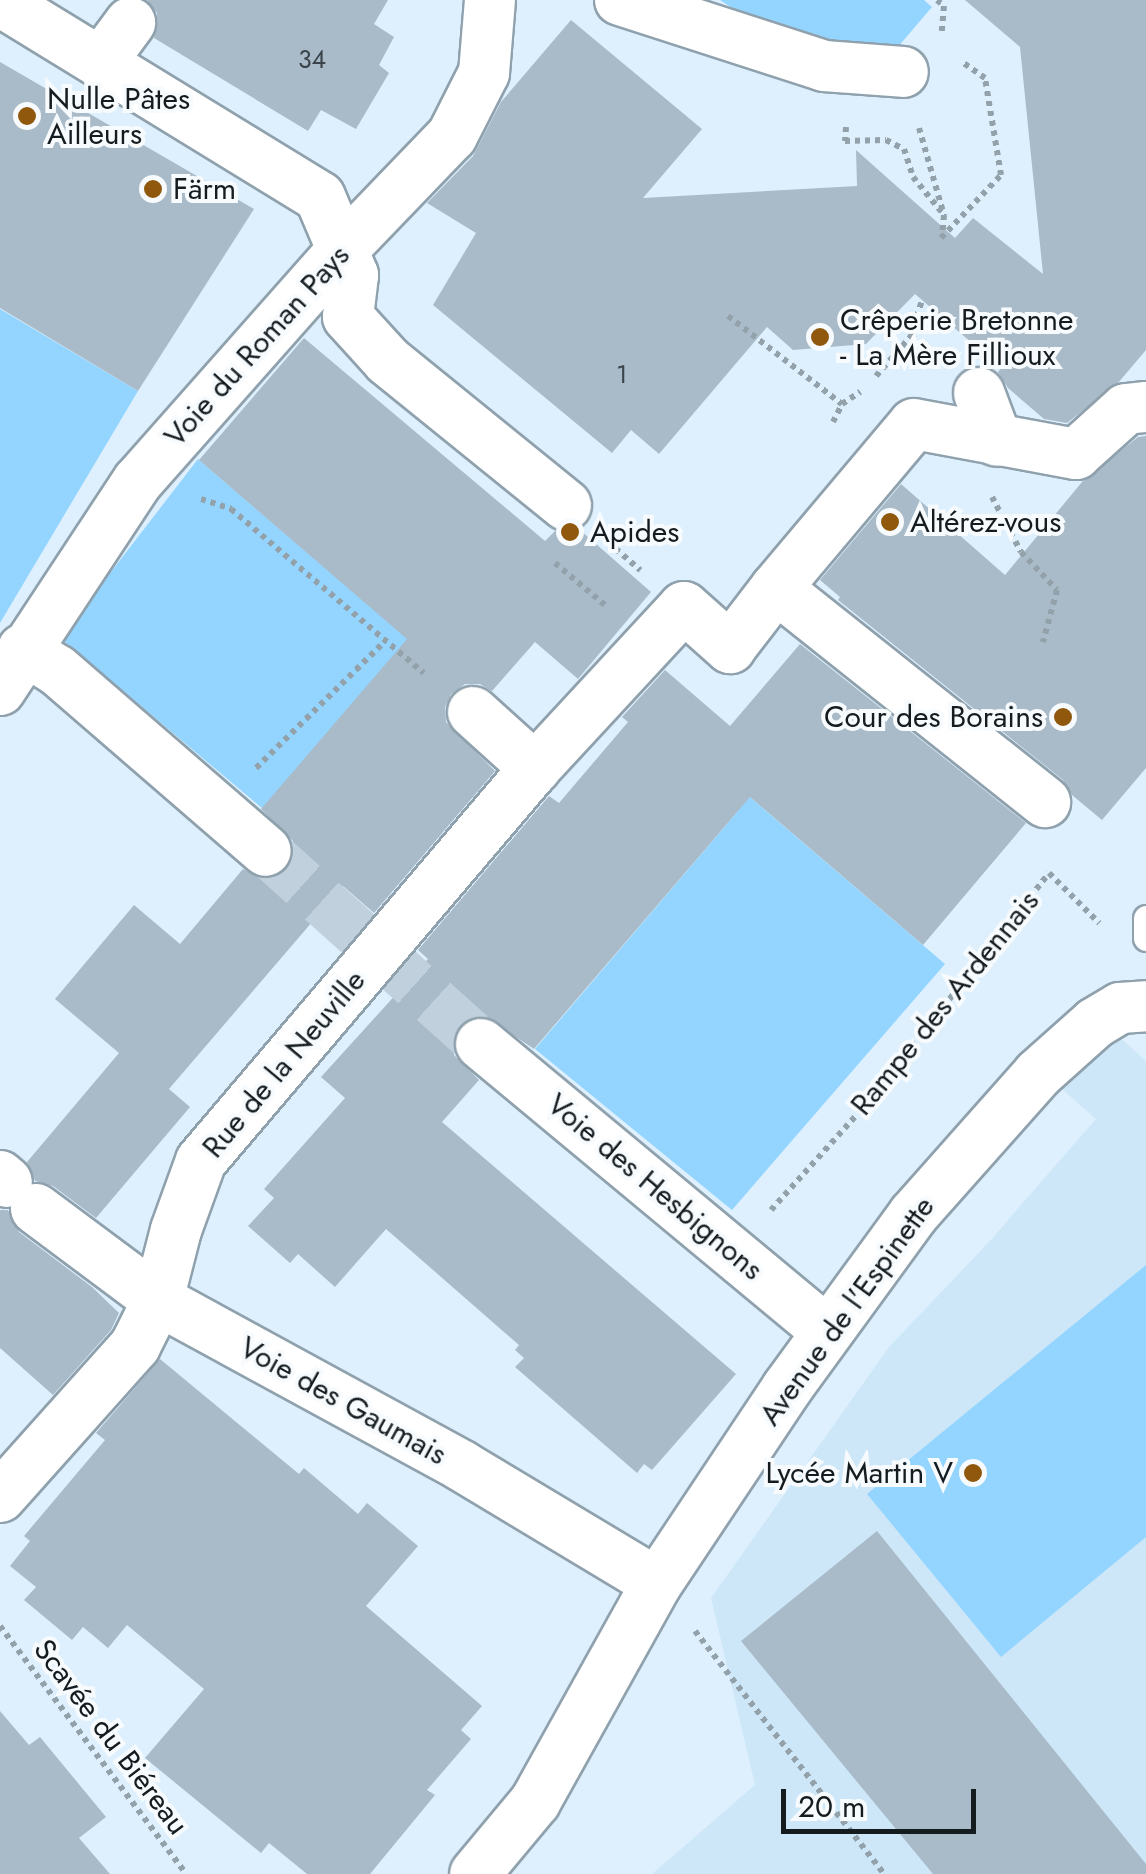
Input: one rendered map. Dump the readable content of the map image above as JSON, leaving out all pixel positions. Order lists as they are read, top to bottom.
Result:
{
  "streets": {
    "street": [
      "Voie du Roman Pays",
      "Rue de la Neuville",
      "Voie des Hesbignons",
      "Avenue de l'Espinette",
      "Voie des Gaumais"
    ],
    "path": ["Rampe des Ardennais", "Scavée du Biéreau"]
  },
  "crossings": [
    ["Rampe des Ardennais", "Voie des Hesbignons"],
    ["Rampe des Ardennais", "Avenue de l'Espinette"],
    ["Rue de la Neuville", "Voie des Gaumais"],
    ["Voie des Hesbignons", "Avenue de l'Espinette"],
    ["Avenue de l'Espinette", "Voie des Gaumais"]
  ],
  "places": [
    "Nulle Pâtes Ailleurs",
    "Färm",
    "Crêperie Bretonne - La Mère Fillioux",
    "Altérez-vous",
    "Apides",
    "Cour des Borains",
    "Lycée Martin V"
  ],
  "house_numbers": ["34", "1"],
  "scale_bar": "20 m"
}
